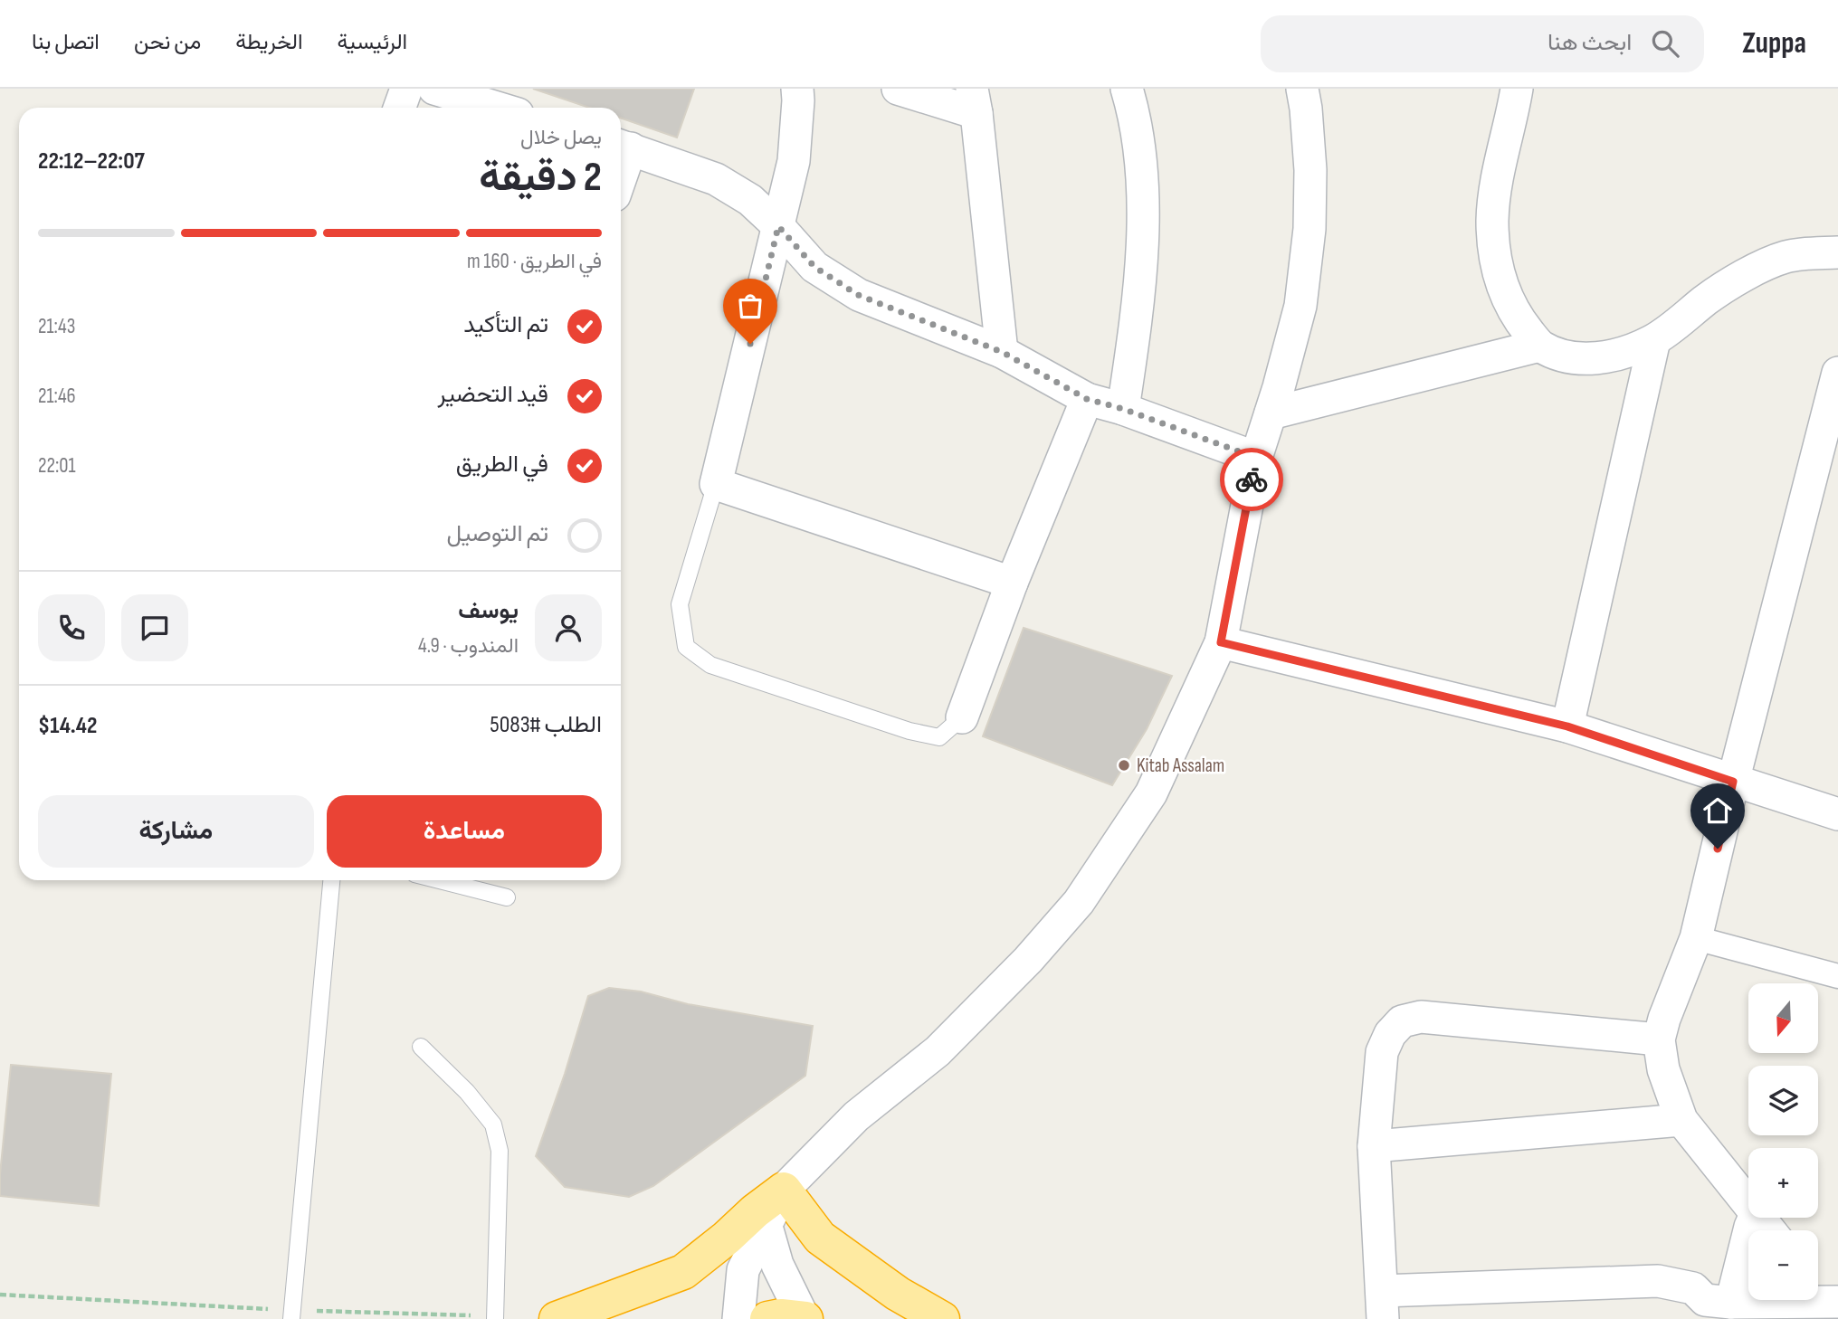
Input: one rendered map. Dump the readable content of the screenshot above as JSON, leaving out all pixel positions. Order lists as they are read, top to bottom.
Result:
{
  "places": ["Kitab Assalam"],
  "north": "bottom",
  "page": {
    "header": "Zuppa",
    "search": "ابحث هنا",
    "nav": [
      "الرئيسية",
      "الخريطة",
      "من نحن",
      "اتصل بنا"
    ],
    "heading": ["2 دقيقة", "يصل خلال", "22:07–22:12"],
    "panel": [
      "يوسف",
      "المندوب · 4.9",
      "الطلب #5083",
      "$14.42"
    ],
    "bar": "في الطريق · 160 m",
    "list": [
      ["تم التأكيد", "21:43"],
      ["قيد التحضير", "21:46"],
      ["في الطريق", "22:01"],
      "تم التوصيل"
    ],
    "buttons": ["مساعدة", "مشاركة"],
    "map_buttons": ["+", "−"]
  }
}
